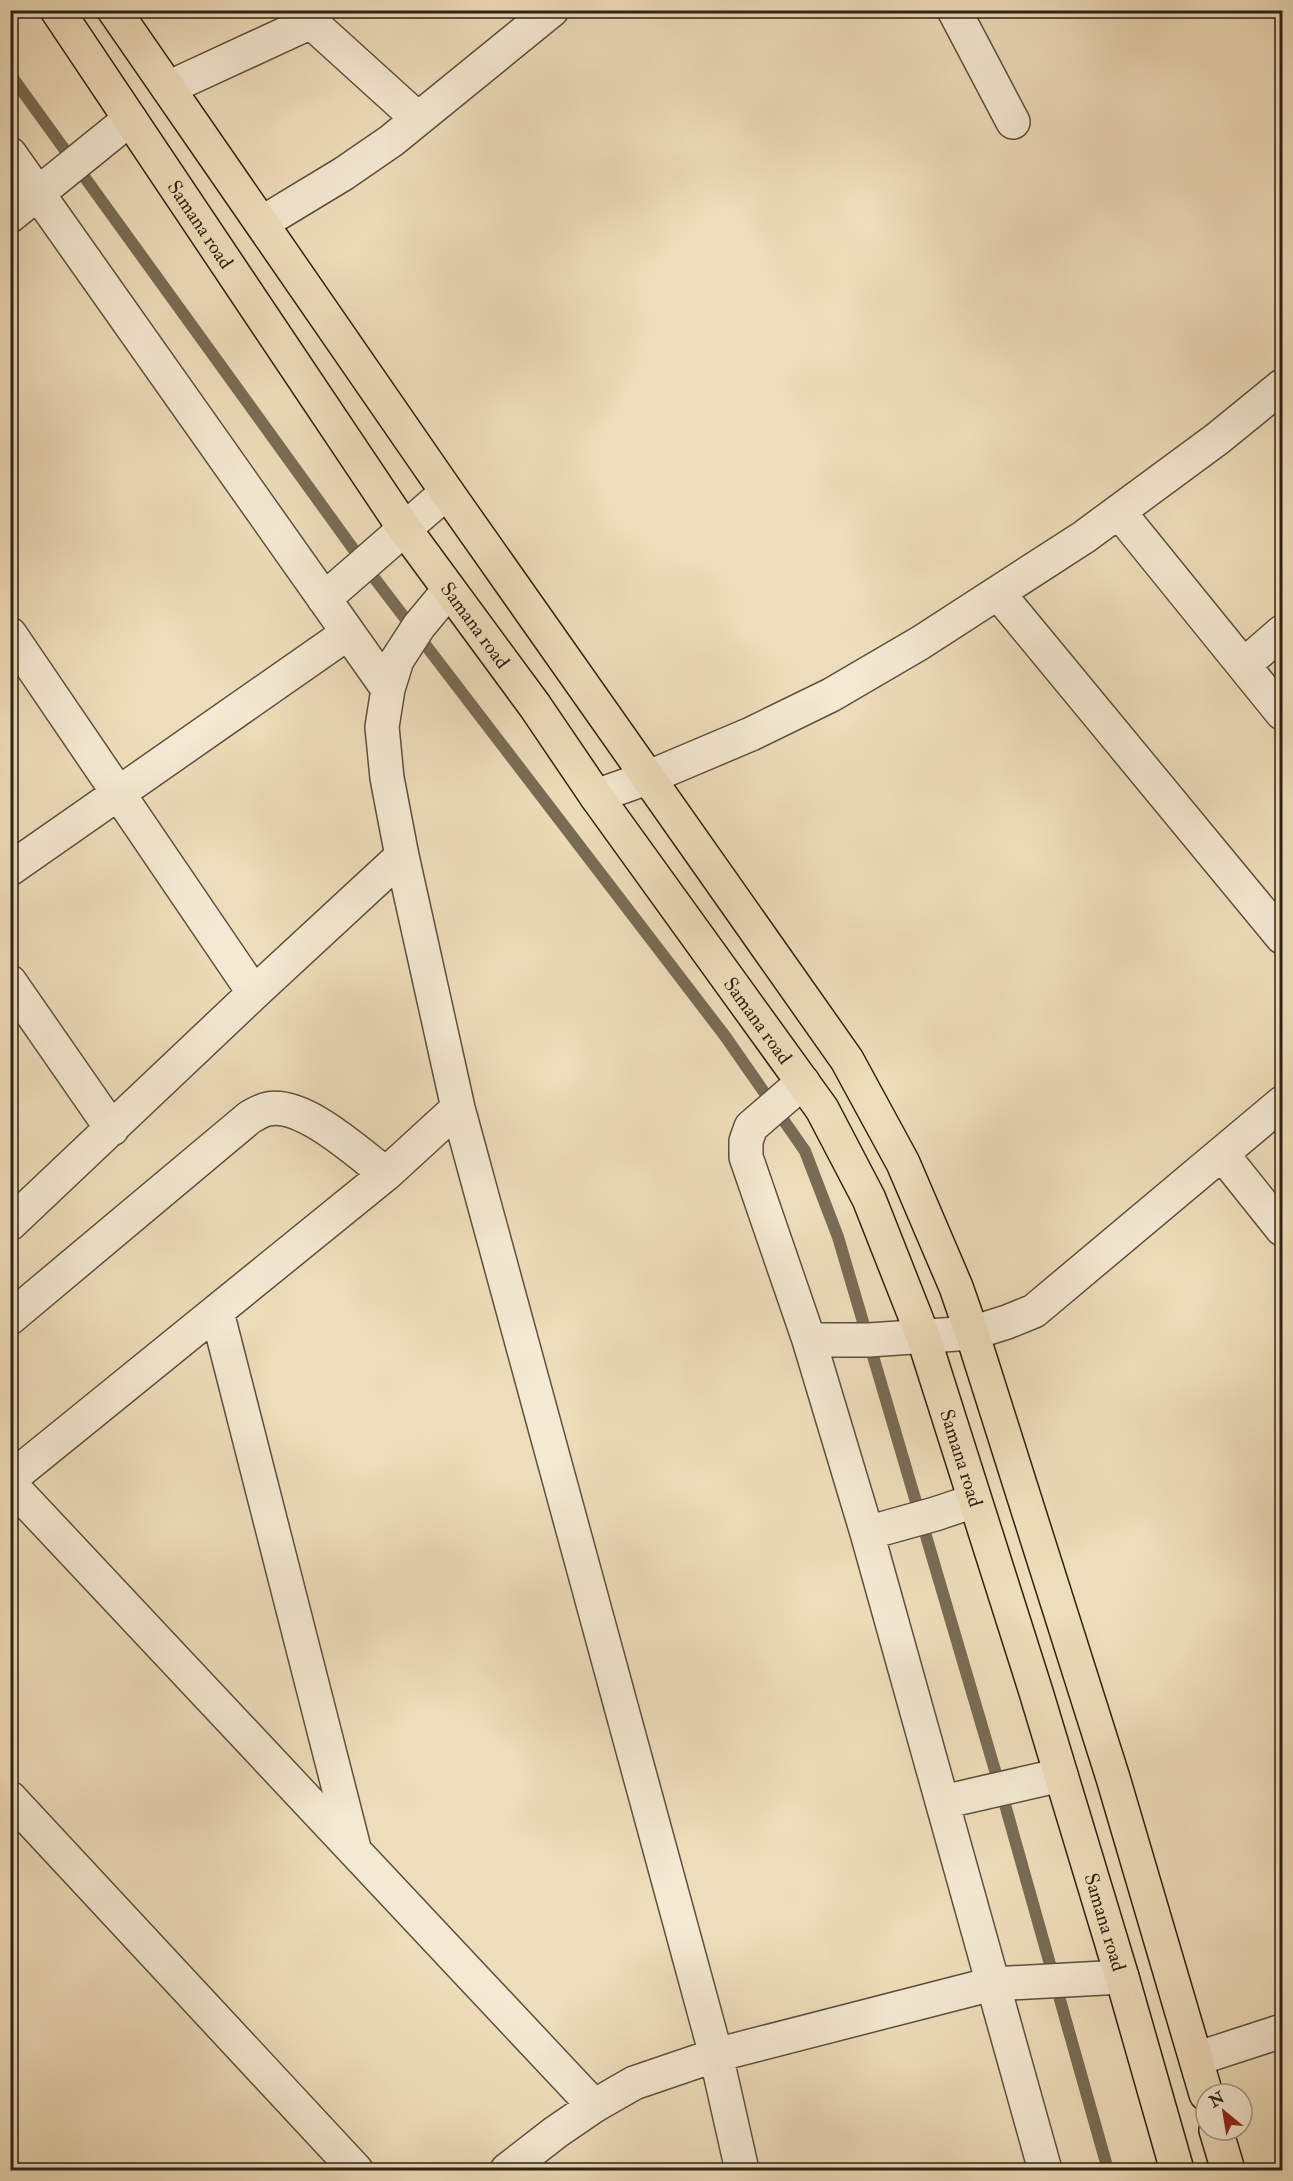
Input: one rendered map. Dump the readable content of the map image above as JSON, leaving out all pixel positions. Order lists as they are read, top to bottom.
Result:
{
  "streets": {
    "main road": ["Samana road"]
  },
  "north": "top left"
}
